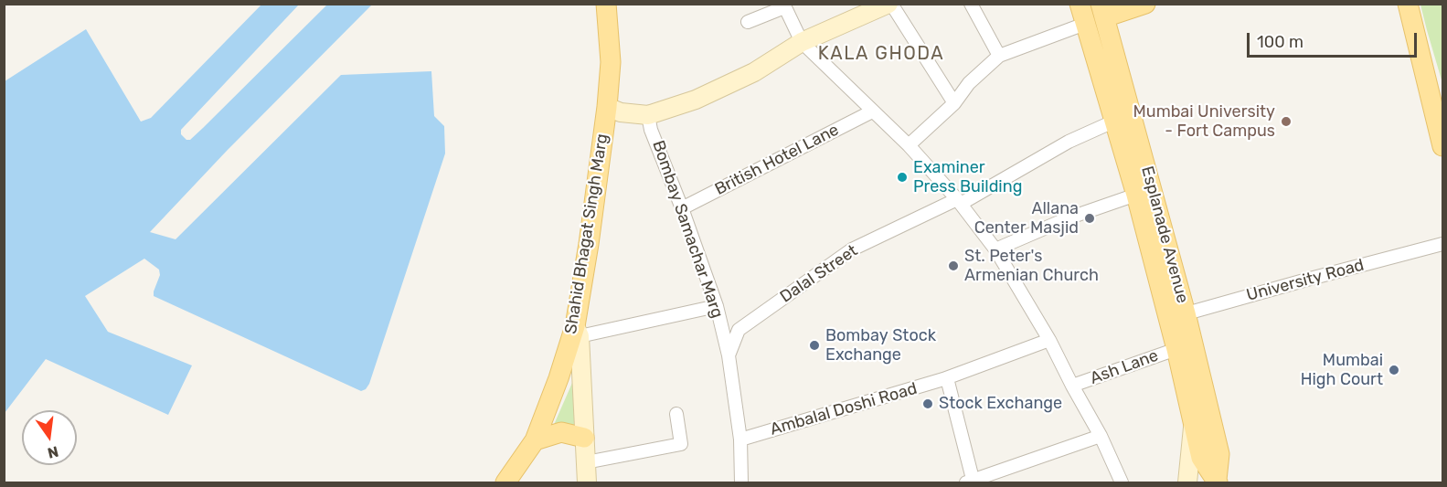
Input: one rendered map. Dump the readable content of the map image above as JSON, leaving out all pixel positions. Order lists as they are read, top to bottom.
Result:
{
  "streets": {
    "main road": ["Shahid Bhagat Singh Marg", "Esplanade Avenue"],
    "street": [
      "British Hotel Lane",
      "Bombay Samachar Marg",
      "Dalal Street",
      "University Road",
      "Ash Lane",
      "Ambalal Doshi Road"
    ]
  },
  "crossings": [
    ["British Hotel Lane", "Bombay Samachar Marg"],
    ["Bombay Samachar Marg", "Dalal Street"],
    ["Bombay Samachar Marg", "Ambalal Doshi Road"],
    ["Esplanade Avenue", "University Road"]
  ],
  "districts": ["KALA GHODA"],
  "places": [
    "Mumbai University - Fort Campus",
    "Examiner Press Building",
    "Allana Center Masjid",
    "St. Peter's Armenian Church",
    "Bombay Stock Exchange",
    "Mumbai High Court",
    "Stock Exchange"
  ],
  "scale_bar": "100 m",
  "north": "bottom"
}
